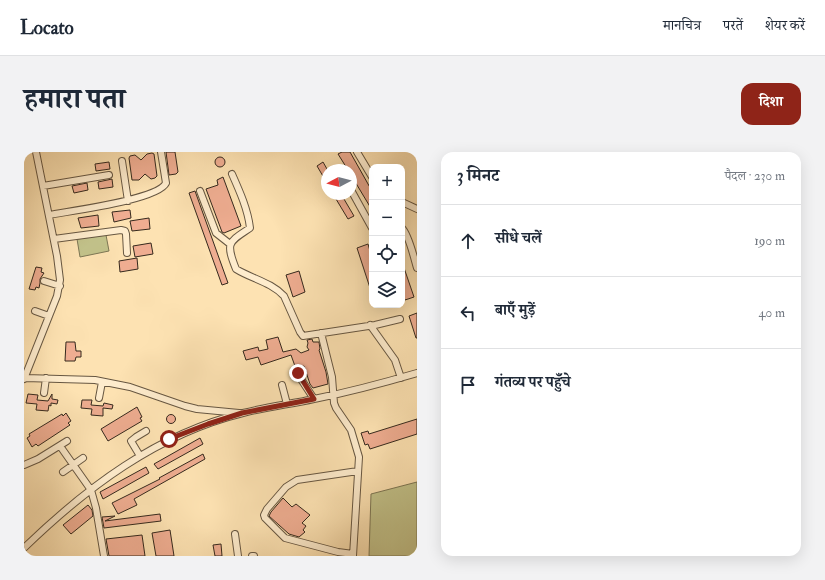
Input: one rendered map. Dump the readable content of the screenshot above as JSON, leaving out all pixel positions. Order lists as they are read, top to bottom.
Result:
{
  "north": "left",
  "page": {
    "header": "Locato",
    "nav": ["मानचित्र", "परतें", "शेयर करें"],
    "title": "हमारा पता",
    "buttons": "दिशा",
    "heading": ["3 मिनट", "पैदल · 230 m"],
    "map_buttons": ["+", "−"],
    "list": [
      ["सीधे चलें", "190 m"],
      ["बाएँ मुड़ें", "40 m"],
      "गंतव्य पर पहुँचे"
    ]
  }
}
